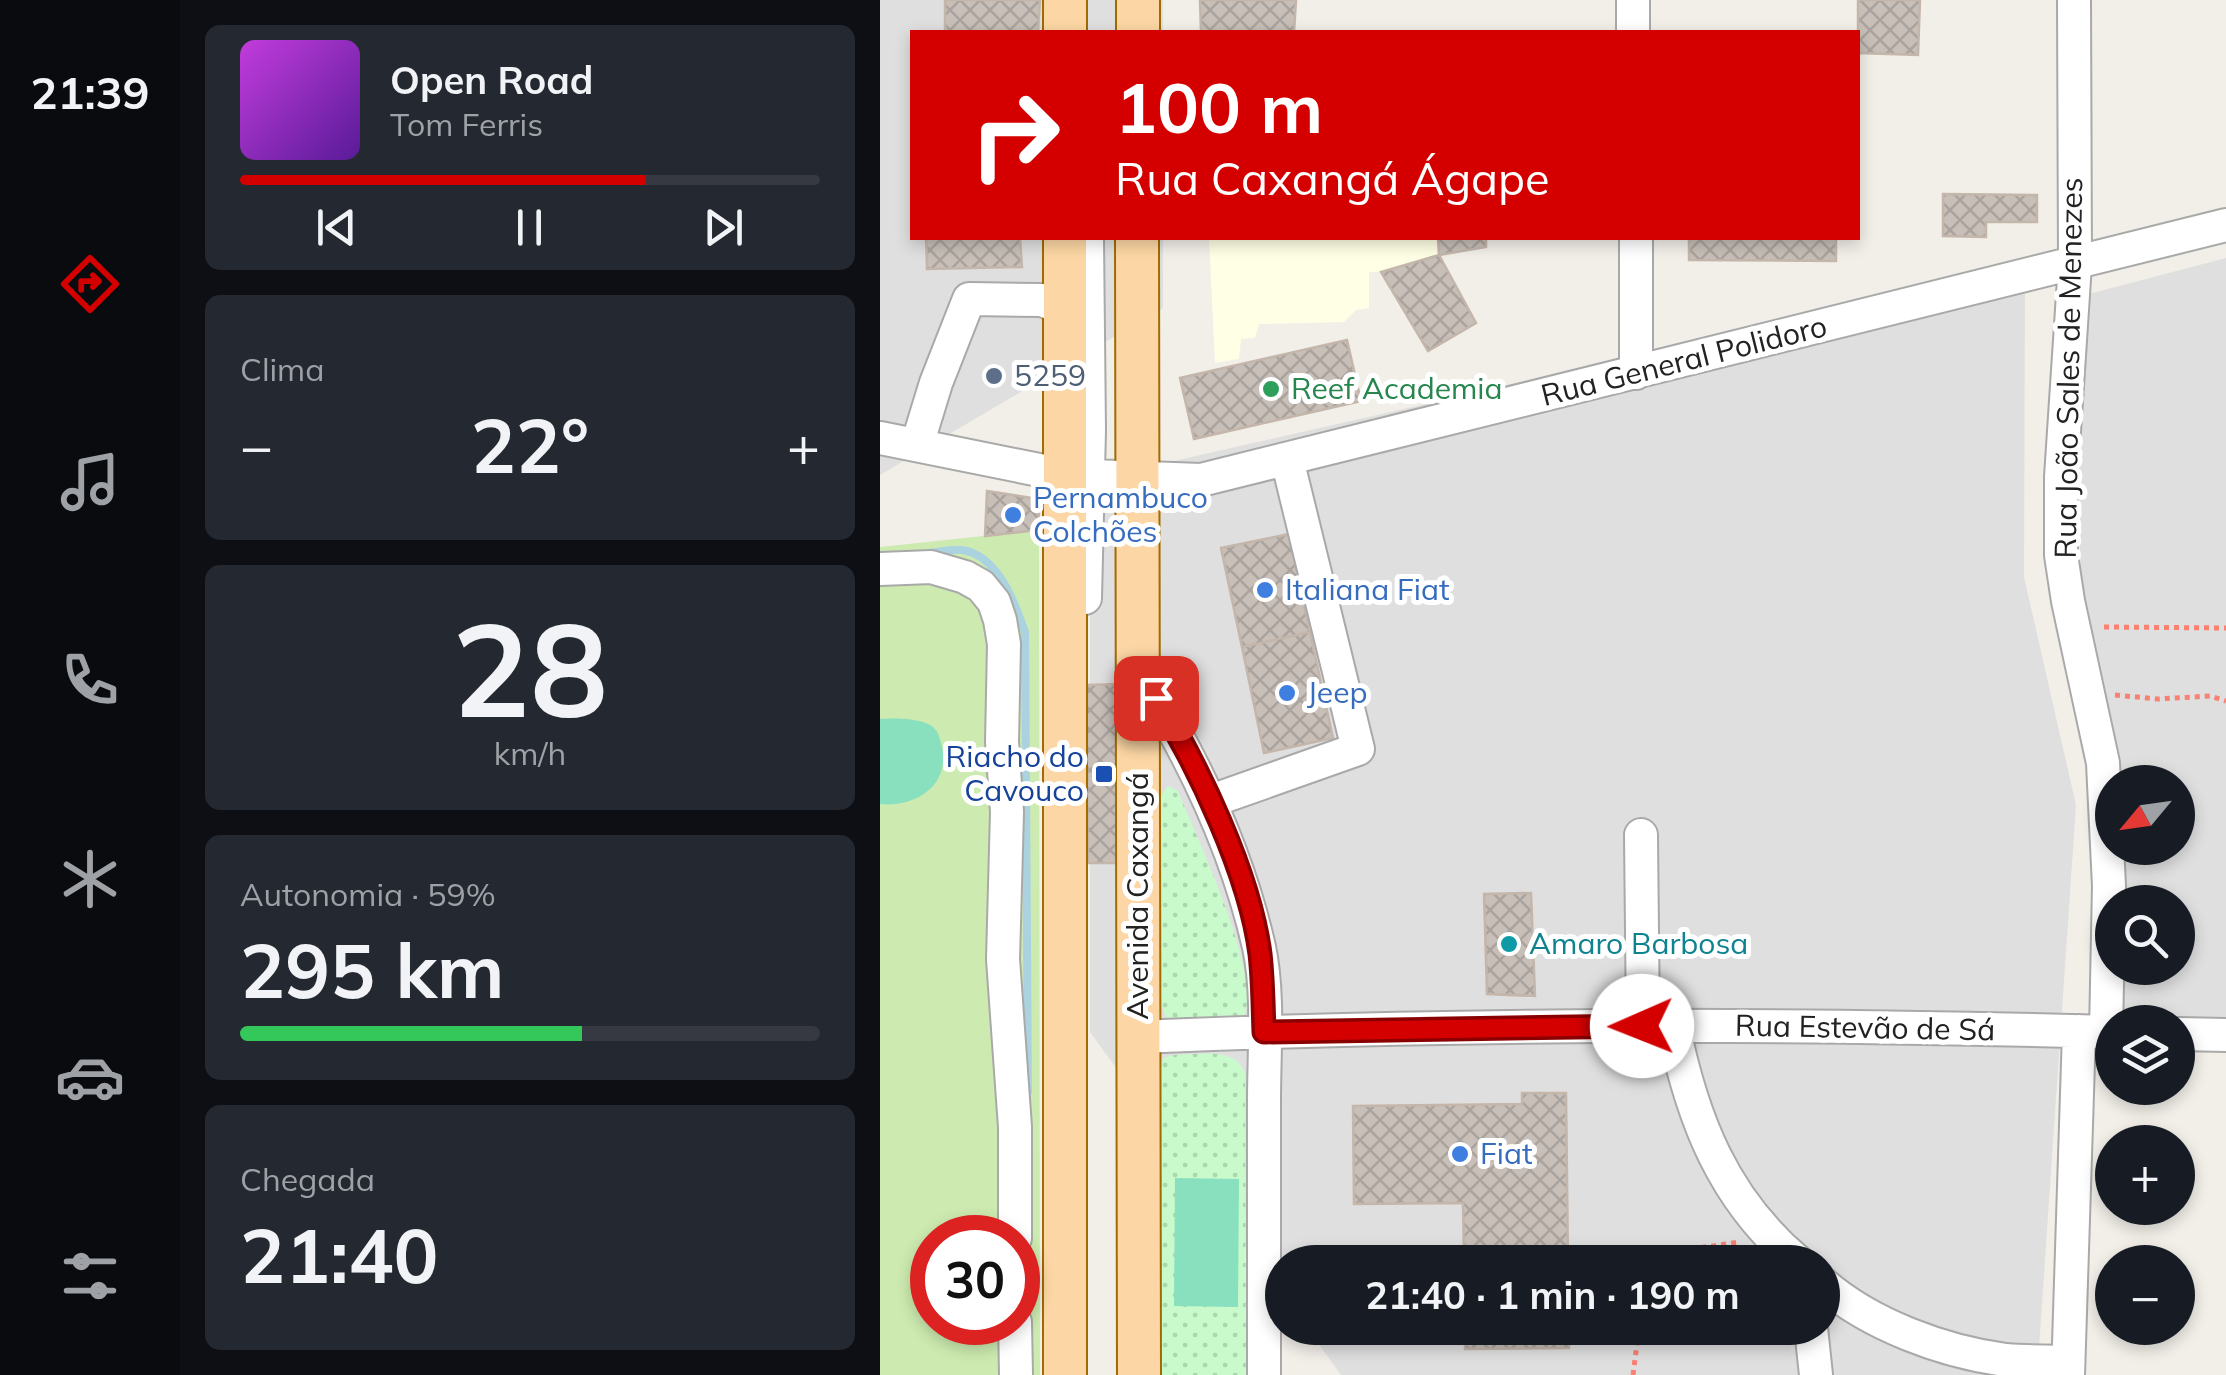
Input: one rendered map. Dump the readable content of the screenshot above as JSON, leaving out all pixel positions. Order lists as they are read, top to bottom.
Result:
{
  "streets": {
    "main road": ["Avenida Caxangá"],
    "street": ["Rua General Polidoro", "Rua João Sales de Menezes", "Rua Estevão de Sá"]
  },
  "crossings": [
    ["Rua General Polidoro", "Rua João Sales de Menezes"],
    ["Rua General Polidoro", "Avenida Caxangá"],
    ["Avenida Caxangá", "Rua Estevão de Sá"]
  ],
  "places": {
    "other": [
      "5259",
      "Reef Academia",
      "Pernambuco Colchões",
      "Italiana Fiat",
      "Jeep",
      "Amaro Barbosa",
      "Fiat"
    ],
    "transit": ["Riacho do Cavouco"]
  },
  "north": "bottom left",
  "page": {
    "tabs": "21:39",
    "turn": ["100 m", "Rua Caxangá Ágape"],
    "song": ["Open Road", "Tom Ferris"],
    "tile": [
      "Clima",
      ["28", "km/h"],
      ["Autonomia · 59%", "295 km"],
      ["Chegada", "21:40"]
    ],
    "heat": ["−", "22°", "+"],
    "map_buttons": ["+", "−"],
    "limit": "30",
    "trip": "21:40 · 1 min · 190 m"
  }
}
